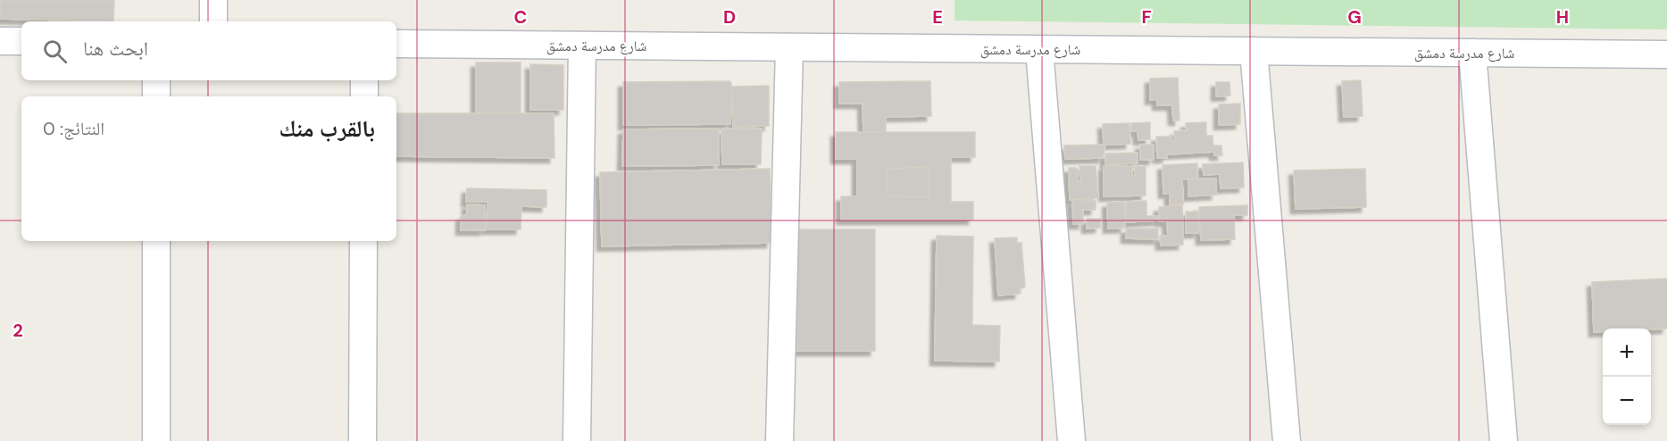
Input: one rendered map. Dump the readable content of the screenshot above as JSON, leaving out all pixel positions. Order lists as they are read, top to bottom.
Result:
{
  "streets": {
    "street": ["شارع مدرسة دمشق"]
  },
  "page": {
    "search": "ابحث هنا",
    "heading": ["بالقرب منك", "النتائج: 0"],
    "map_buttons": ["+", "−"]
  },
  "grid": {
    "columns": [
      "C",
      "D",
      "E",
      "F",
      "G",
      "H"
    ],
    "rows": ["2"]
  }
}
